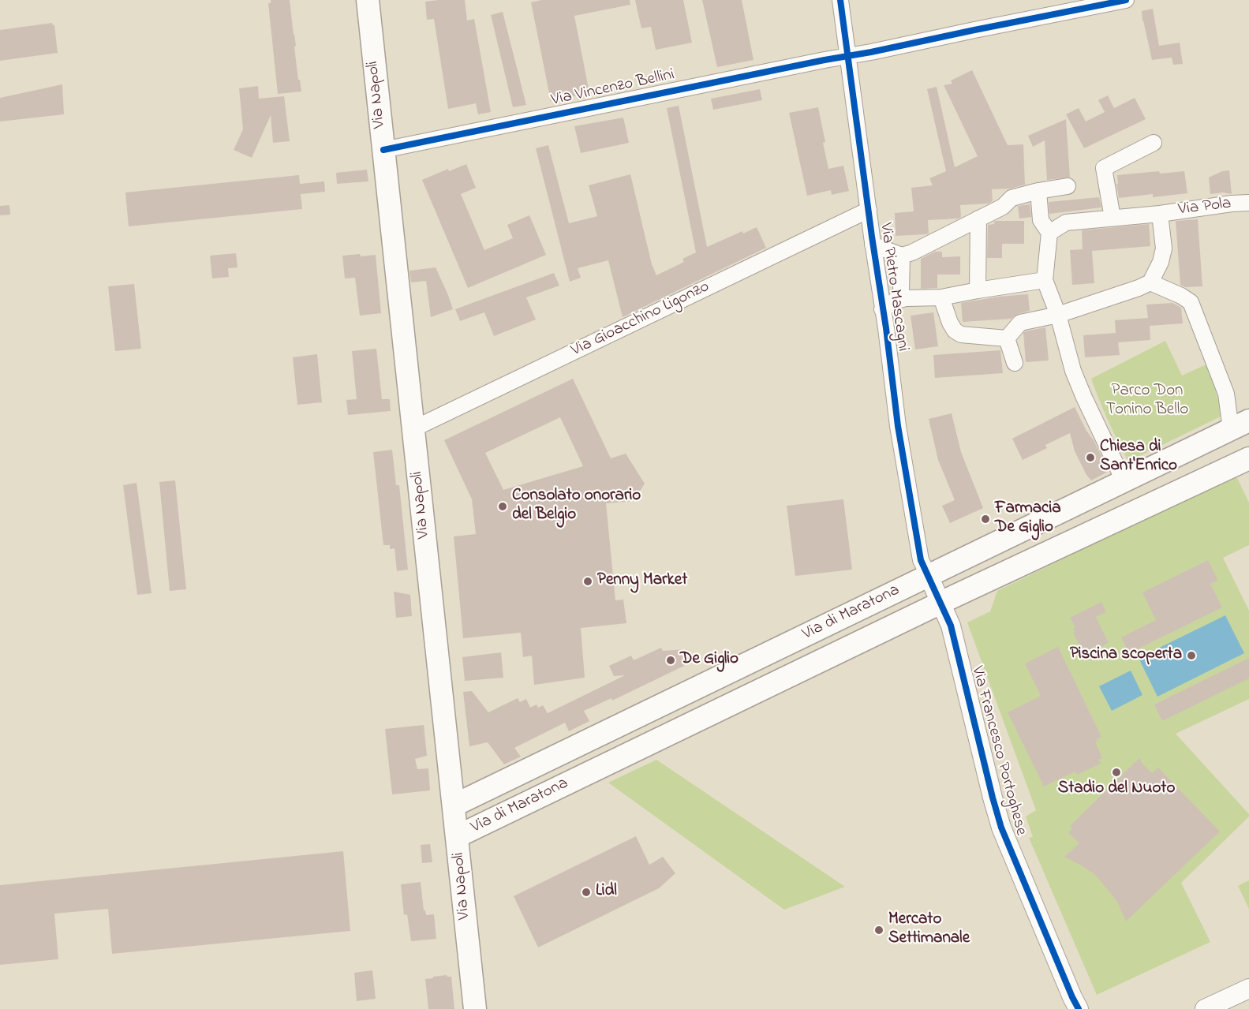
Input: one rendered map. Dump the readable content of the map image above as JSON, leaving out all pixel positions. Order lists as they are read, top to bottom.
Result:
{
  "streets": {
    "main road": ["Via Napoli", "Via di Maratona"],
    "street": [
      "Via Vincenzo Bellini",
      "Via Pola",
      "Via Pietro Mascagni",
      "Via Gioacchino Ligonzo",
      "Via Francesco Portoghese"
    ]
  },
  "crossings": [
    ["Via Vincenzo Bellini", "Via Napoli"],
    ["Via Vincenzo Bellini", "Via Pietro Mascagni"],
    ["Via Napoli", "Via Gioacchino Ligonzo"],
    ["Via Napoli", "Via di Maratona"],
    ["Via Pietro Mascagni", "Via Gioacchino Ligonzo"],
    ["Via Pietro Mascagni", "Via di Maratona"],
    ["Via Pietro Mascagni", "Via Francesco Portoghese"],
    ["Via di Maratona", "Via Francesco Portoghese"]
  ],
  "parks": ["Parco Don Tonino Bello"],
  "places": [
    "Chiesa di Sant'Enrico",
    "Consolato onorario del Belgio",
    "Farmacia De Giglio",
    "Penny Market",
    "Piscina scoperta",
    "De Giglio",
    "Stadio del Nuoto",
    "Lidl",
    "Mercato Settimanale"
  ]
}
